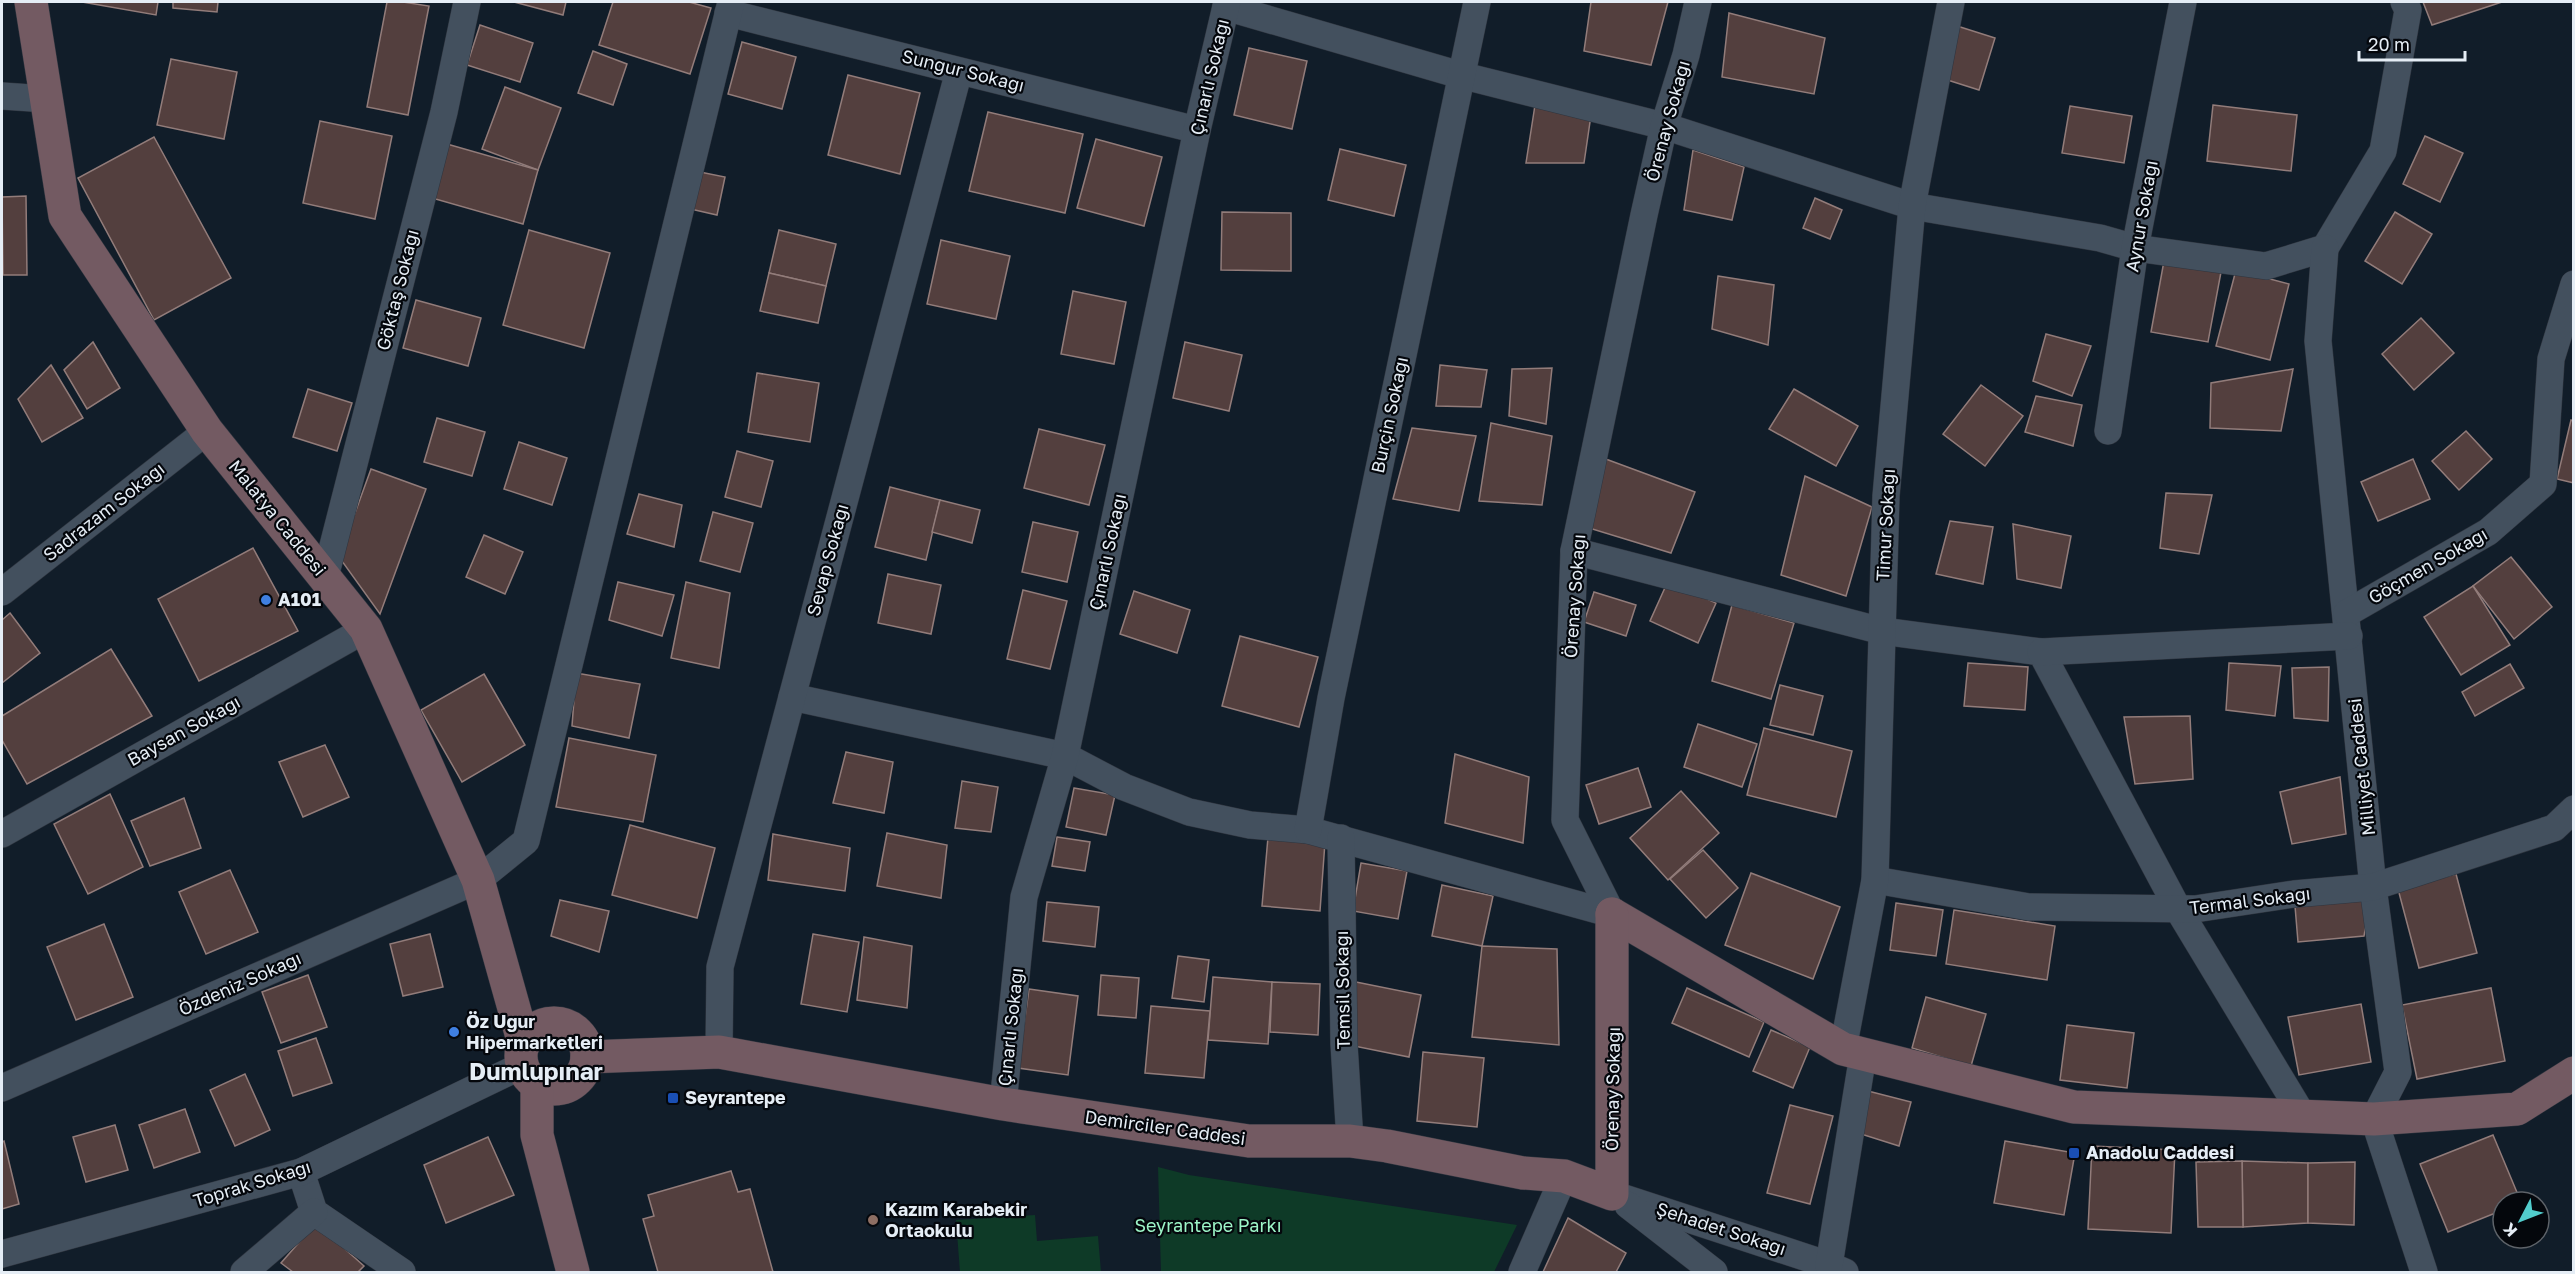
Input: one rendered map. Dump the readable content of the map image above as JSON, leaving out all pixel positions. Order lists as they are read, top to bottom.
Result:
{
  "streets": {
    "street": [
      "Sungur Sokağı",
      "Çınarlı Sokağı",
      "Örenay Sokağı",
      "Aynur Sokağı",
      "Göktaş Sokağı",
      "Burçin Sokağı",
      "Sadrazam Sokağı",
      "Malatya Caddesi",
      "Timur Sokağı",
      "Sevap Sokağı",
      "Göçmen Sokağı",
      "Baysan Sokağı",
      "Milliyet Caddesi",
      "Termal Sokağı",
      "Özdeniz Sokağı",
      "Temsil Sokağı",
      "Demirciler Caddesi",
      "Toprak Sokağı",
      "Şehadet Sokağı"
    ]
  },
  "crossings": [
    ["Sungur Sokağı", "Çınarlı Sokağı"],
    ["Sungur Sokağı", "Sevap Sokağı"],
    ["Sungur Sokağı", "Özdeniz Sokağı"],
    ["Çınarlı Sokağı", "Demirciler Caddesi"],
    ["Örenay Sokağı", "Göçmen Sokağı"],
    ["Örenay Sokağı", "Demirciler Caddesi"],
    ["Örenay Sokağı", "Şehadet Sokağı"],
    ["Göktaş Sokağı", "Malatya Caddesi"],
    ["Sadrazam Sokağı", "Malatya Caddesi"],
    ["Malatya Caddesi", "Baysan Sokağı"],
    ["Malatya Caddesi", "Özdeniz Sokağı"],
    ["Malatya Caddesi", "Demirciler Caddesi"],
    ["Malatya Caddesi", "Toprak Sokağı"],
    ["Timur Sokağı", "Göçmen Sokağı"],
    ["Timur Sokağı", "Termal Sokağı"],
    ["Timur Sokağı", "Şehadet Sokağı"],
    ["Sevap Sokağı", "Demirciler Caddesi"],
    ["Göçmen Sokağı", "Milliyet Caddesi"],
    ["Milliyet Caddesi", "Termal Sokağı"],
    ["Temsil Sokağı", "Demirciler Caddesi"],
    ["Demirciler Caddesi", "Toprak Sokağı"],
    ["Demirciler Caddesi", "Şehadet Sokağı"]
  ],
  "districts": ["Dumlupınar"],
  "parks": ["Seyrantepe Parkı"],
  "places": {
    "other": ["A101", "Öz Uğur Hipermarketleri", "Kazım Karabekir Ortaokulu"],
    "transit": ["Seyrantepe", "Anadolu Caddesi"]
  },
  "scale_bar": "20 m",
  "north": "bottom left"
}
